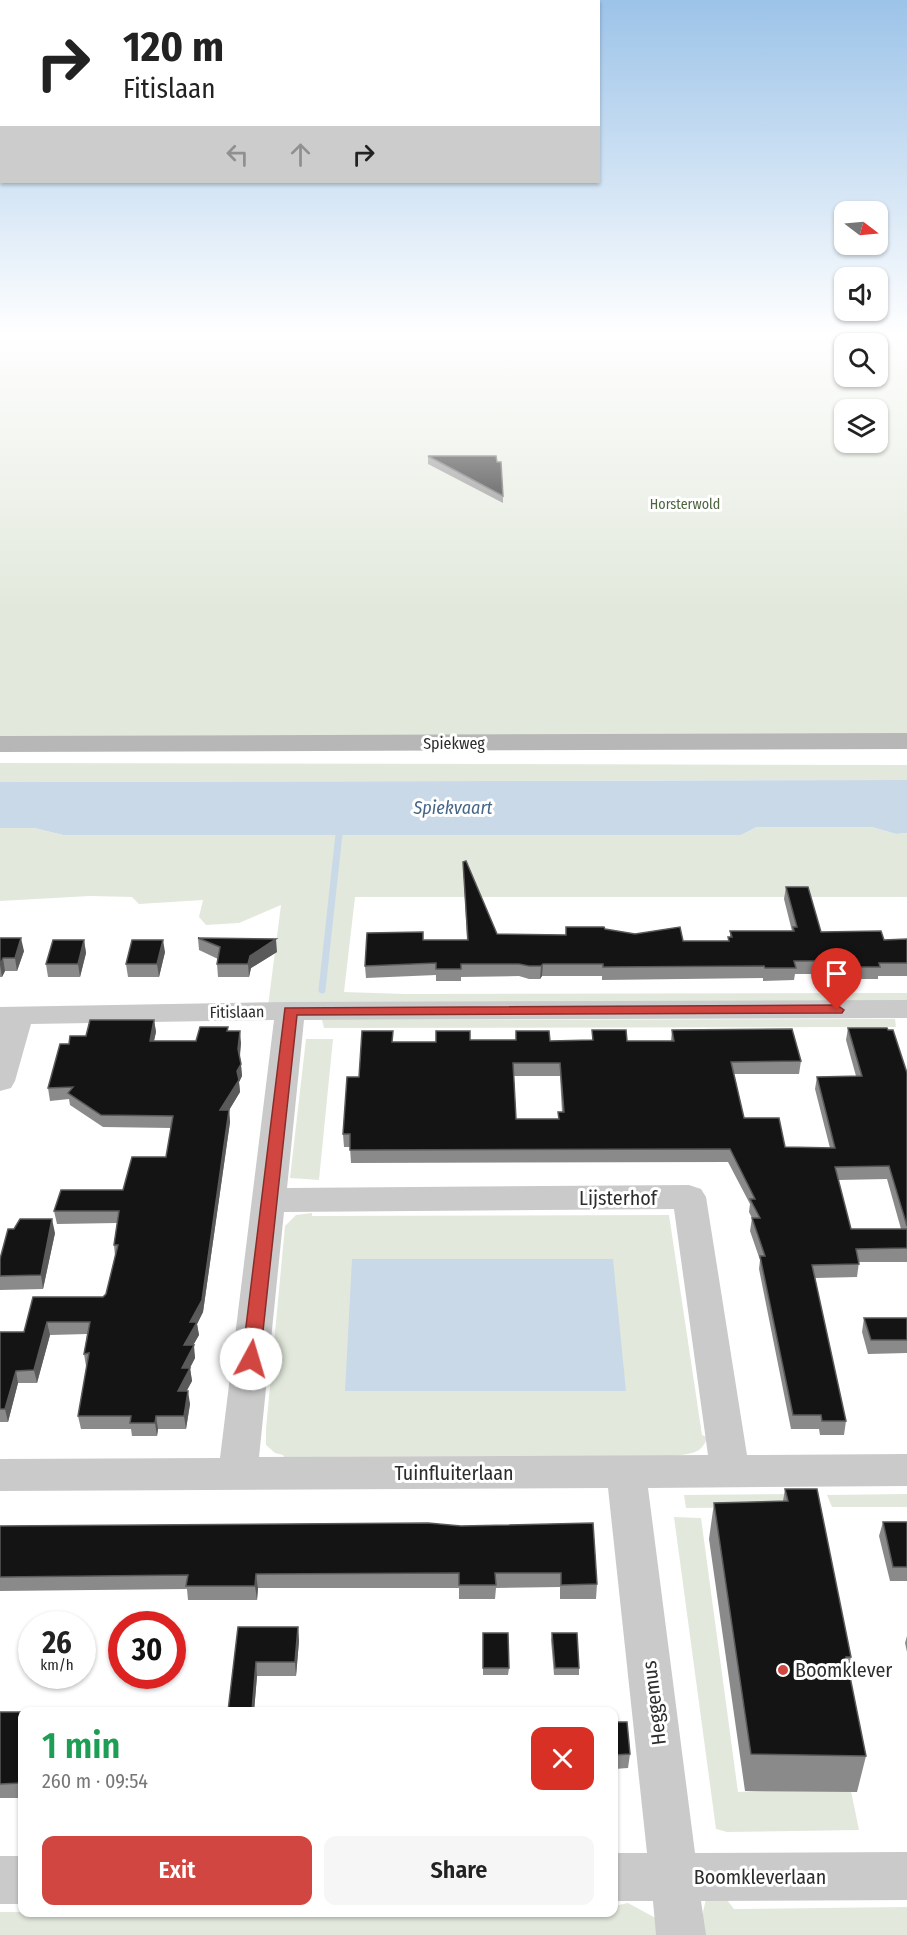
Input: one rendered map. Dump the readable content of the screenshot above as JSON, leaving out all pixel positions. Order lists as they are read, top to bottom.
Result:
{
  "streets": {
    "main road": ["Spiekweg"],
    "street": [
      "Fitislaan",
      "Lijsterhof",
      "Tuinfluiterlaan",
      "Heggemus",
      "Boomkleverlaan"
    ]
  },
  "crossings": [
    ["Lijsterhof", "Tuinfluiterlaan"],
    ["Tuinfluiterlaan", "Heggemus"],
    ["Heggemus", "Boomkleverlaan"]
  ],
  "water": ["Spiekvaart"],
  "parks": ["Horsterwold"],
  "places": ["Boomklever"],
  "north": "right",
  "page": {
    "turn": ["120 m", "Fitislaan"],
    "speed": "26 km/h",
    "limit": "30",
    "heading": ["1 min", "260 m · 09:54"],
    "buttons": ["Exit", "Share"]
  }
}
